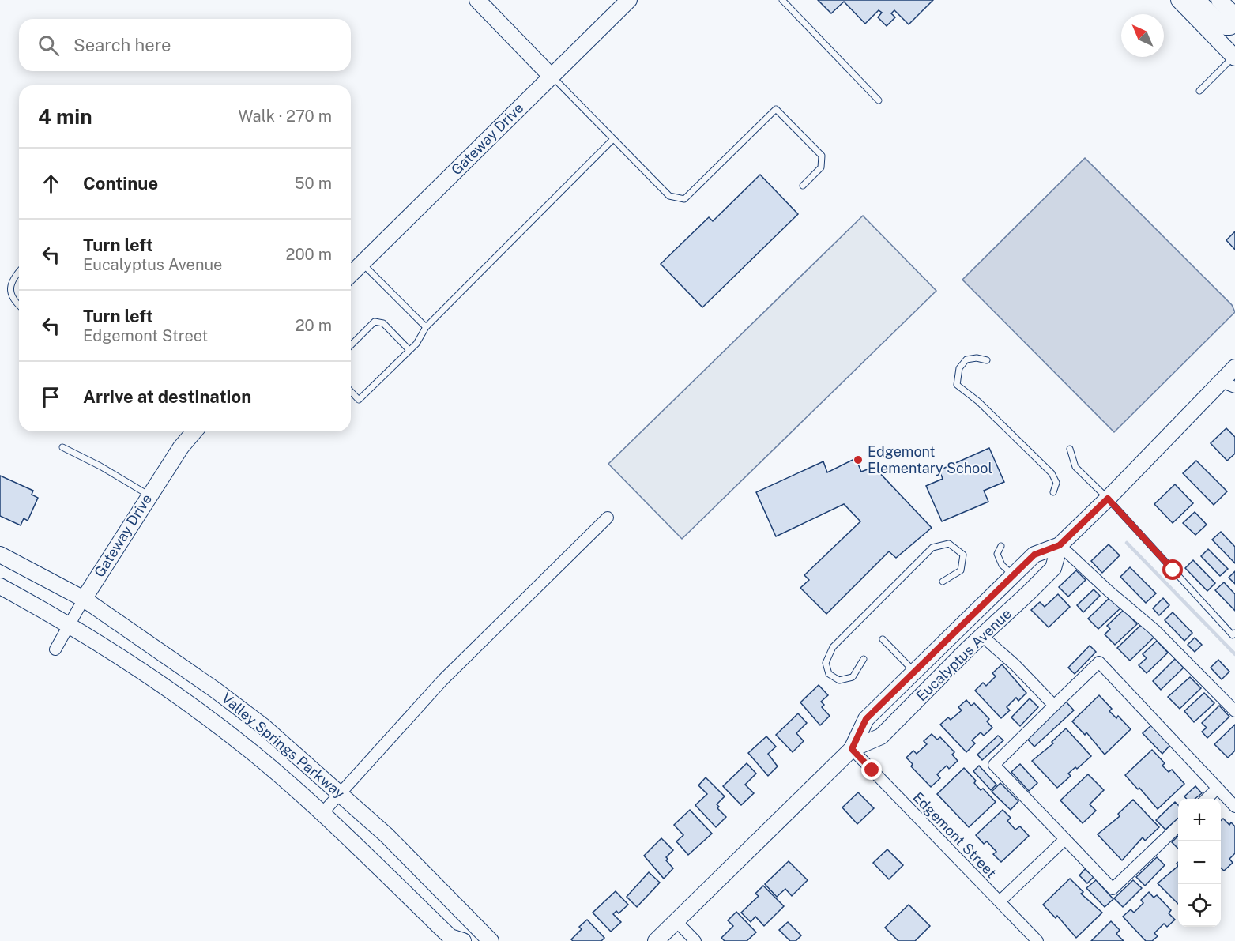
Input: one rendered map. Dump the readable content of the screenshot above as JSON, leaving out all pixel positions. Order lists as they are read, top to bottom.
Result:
{
  "streets": {
    "street": [
      "Gateway Drive",
      "Eucalyptus Avenue",
      "Valley Springs Parkway",
      "Edgemont Street"
    ]
  },
  "crossings": [
    ["Gateway Drive", "Valley Springs Parkway"],
    ["Eucalyptus Avenue", "Edgemont Street"]
  ],
  "places": ["Edgemont Elementary School"],
  "north": "top left",
  "page": {
    "search": "Search here",
    "heading": ["4 min", "Walk · 270 m"],
    "list": [
      ["Continue", "50 m"],
      ["Turn left", "Eucalyptus Avenue", "200 m"],
      ["Turn left", "Edgemont Street", "20 m"],
      "Arrive at destination"
    ],
    "map_buttons": ["+", "−"]
  }
}
